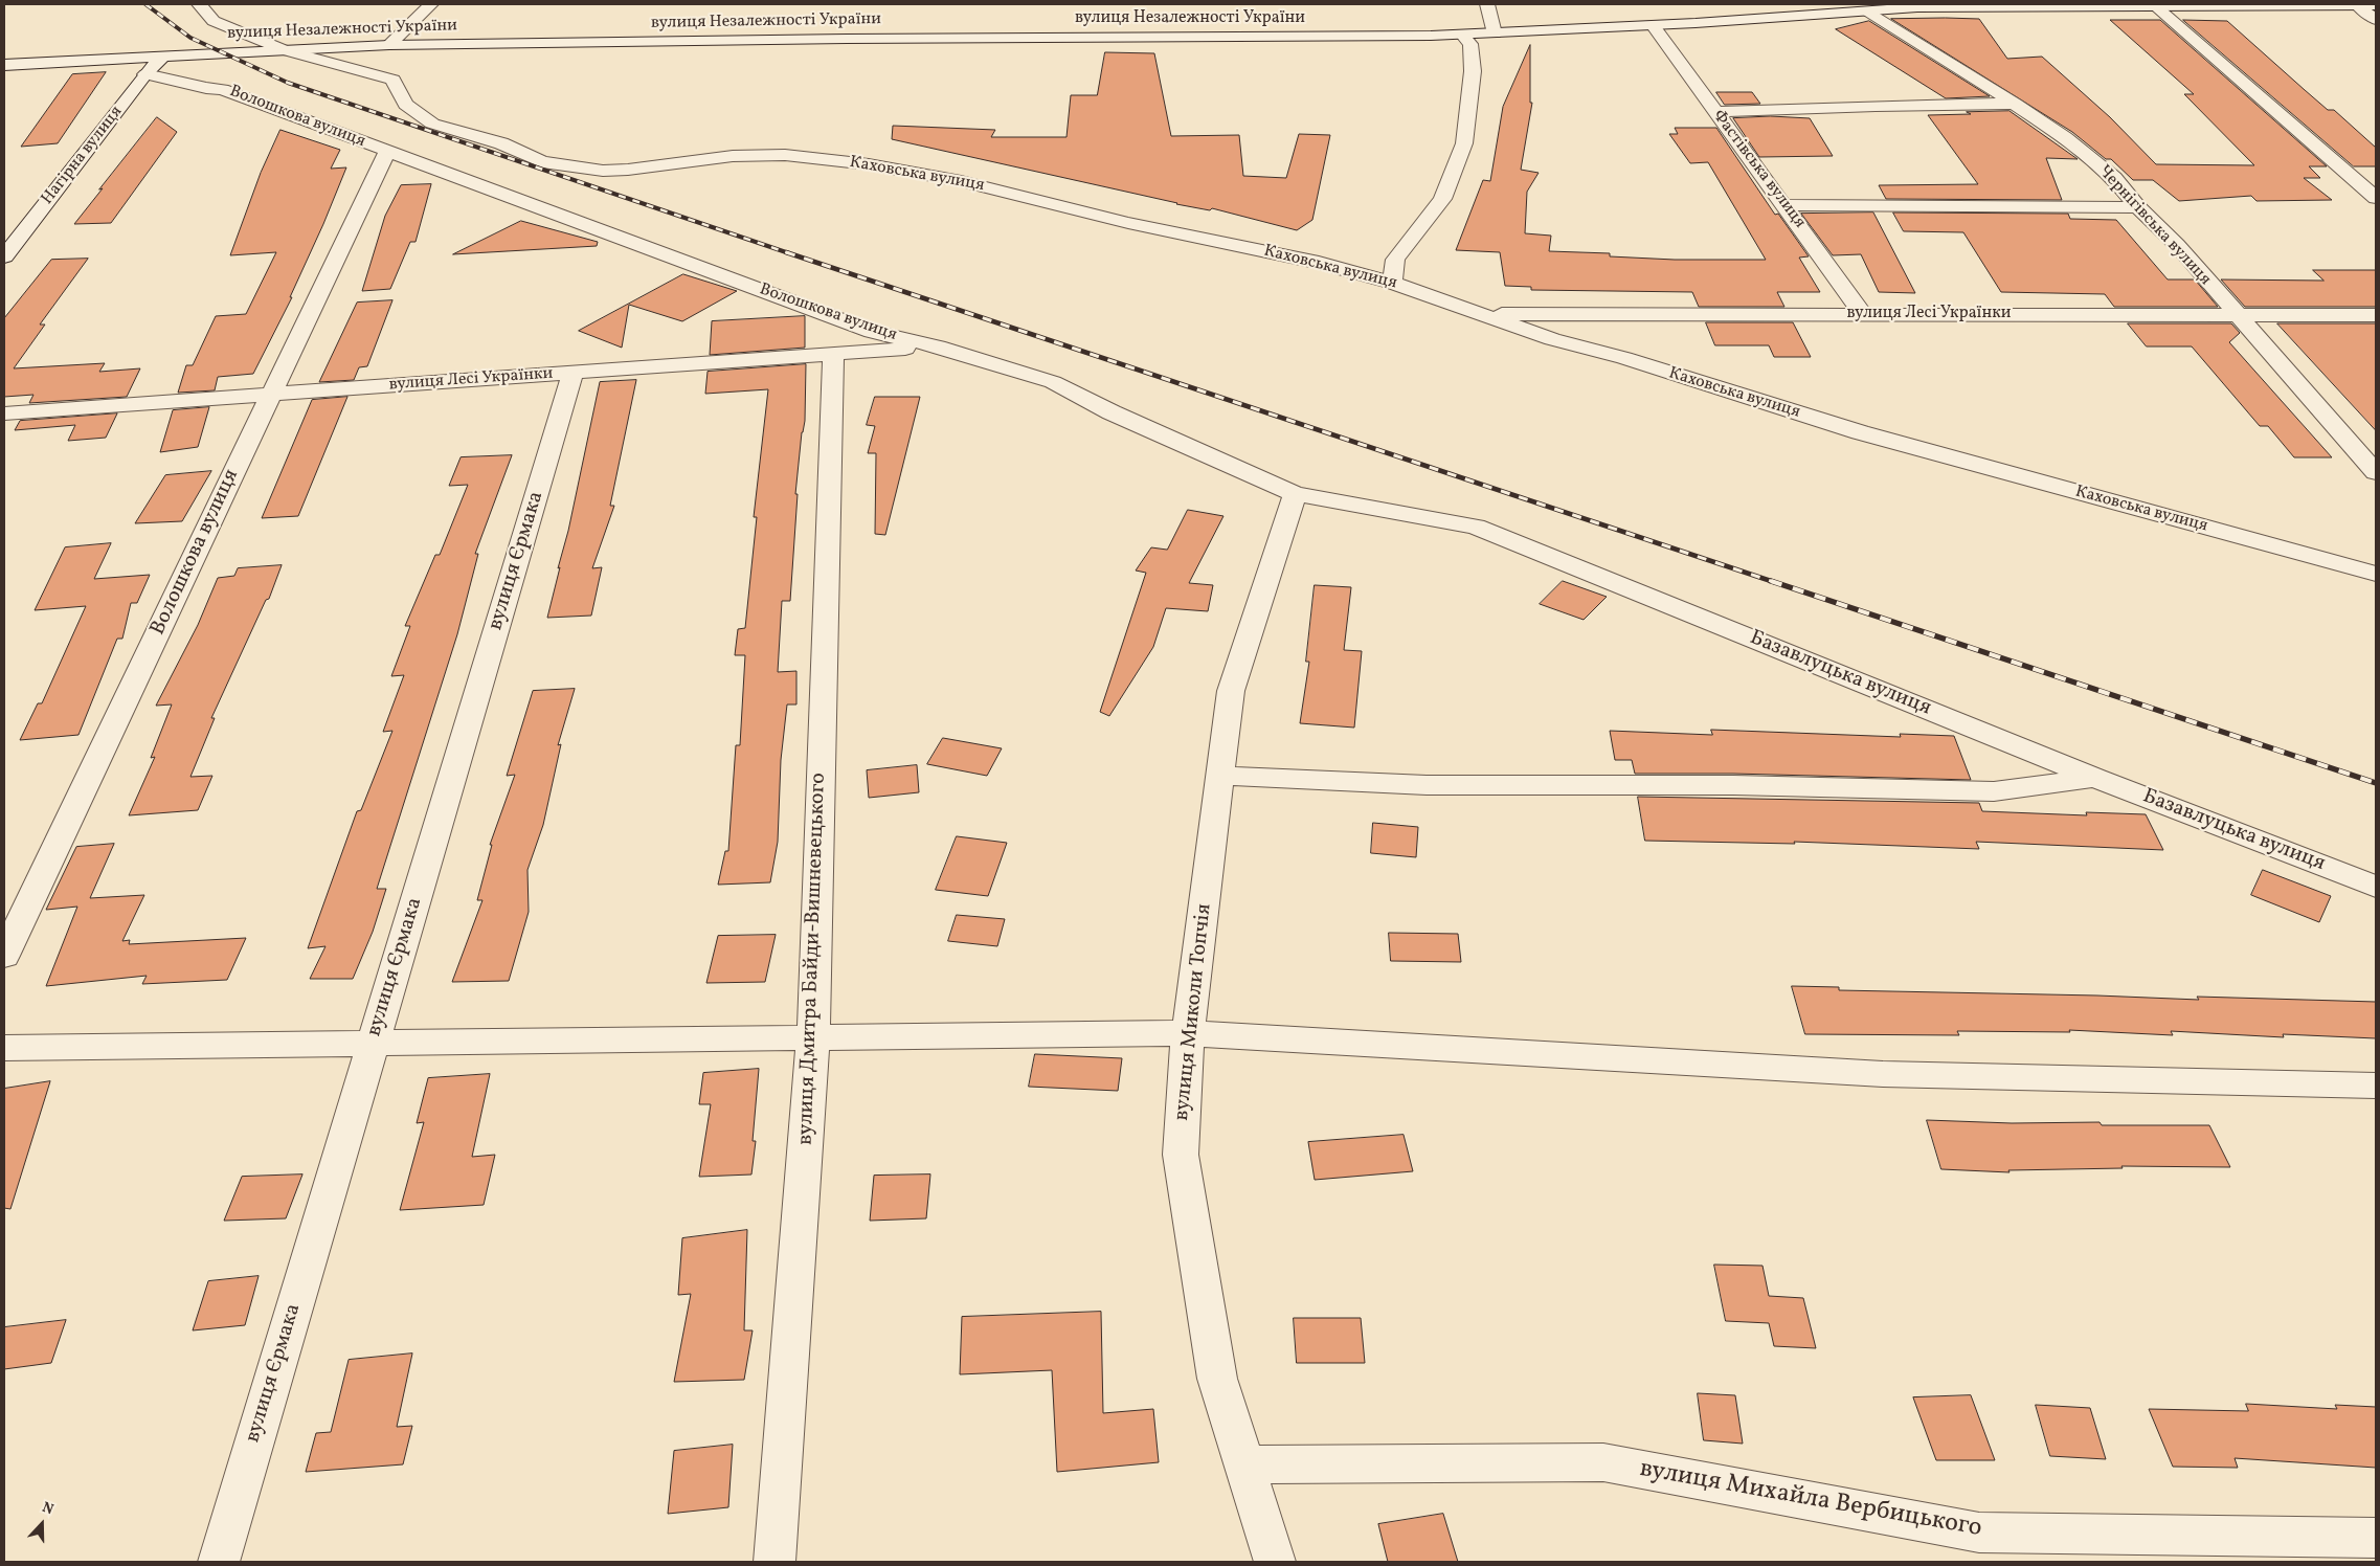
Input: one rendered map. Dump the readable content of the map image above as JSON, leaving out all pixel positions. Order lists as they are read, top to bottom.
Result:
{
  "streets": {
    "street": [
      "вулиця Незалежності України",
      "Волошкова вулиця",
      "Нагірна вулиця",
      "Фастівська вулиця",
      "Каховська вулиця",
      "Чернігівська вулиця",
      "вулиця Лесі Українки",
      "вулиця Єрмака",
      "Базавлуцька вулиця",
      "вулиця Дмитра Байди-Вишневецького",
      "вулиця Миколи Топчія",
      "вулиця Михайла Вербицького"
    ]
  },
  "crossings": [
    ["вулиця Незалежності України", "Нагірна вулиця"],
    ["вулиця Незалежності України", "Фастівська вулиця"],
    ["вулиця Незалежності України", "Каховська вулиця"],
    ["вулиця Незалежності України", "Чернігівська вулиця"],
    ["Волошкова вулиця", "Нагірна вулиця"],
    ["Волошкова вулиця", "вулиця Лесі Українки"],
    ["Волошкова вулиця", "Базавлуцька вулиця"],
    ["Волошкова вулиця", "вулиця Миколи Топчія"],
    ["Фастівська вулиця", "вулиця Лесі Українки"],
    ["Каховська вулиця", "вулиця Лесі Українки"],
    ["Чернігівська вулиця", "вулиця Лесі Українки"],
    ["вулиця Лесі Українки", "вулиця Єрмака"],
    ["вулиця Лесі Українки", "вулиця Дмитра Байди-Вишневецького"],
    ["Базавлуцька вулиця", "вулиця Миколи Топчія"],
    ["вулиця Миколи Топчія", "вулиця Михайла Вербицького"]
  ],
  "north": "top"
}
